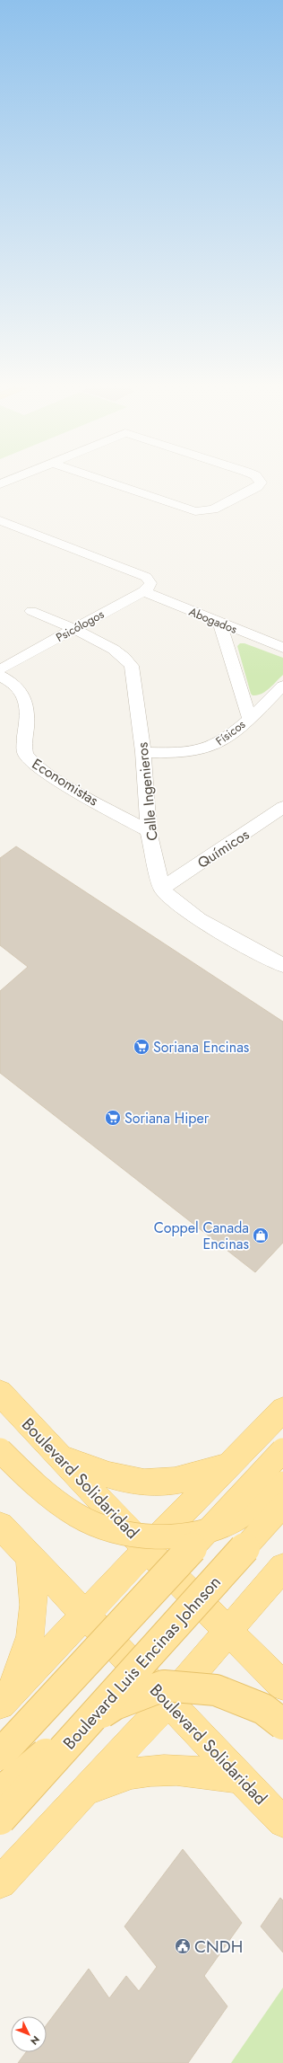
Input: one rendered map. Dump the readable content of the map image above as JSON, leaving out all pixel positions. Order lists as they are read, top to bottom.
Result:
{
  "streets": {
    "main road": ["Boulevard Solidaridad", "Boulevard Luis Encinas Johnson"],
    "street": [
      "Abogados",
      "Psicólogos",
      "Físicos",
      "Economistas",
      "Calle Ingenieros",
      "Químicos"
    ]
  },
  "crossings": [
    ["Abogados", "Psicólogos"],
    ["Psicólogos", "Calle Ingenieros"],
    ["Físicos", "Calle Ingenieros"],
    ["Economistas", "Calle Ingenieros"],
    ["Calle Ingenieros", "Químicos"]
  ],
  "places": {
    "supermarket": ["Soriana Encinas", "Soriana Hiper"],
    "shop": ["Coppel Canada Encinas"],
    "public building": ["CNDH"]
  },
  "north": "bottom right"
}
